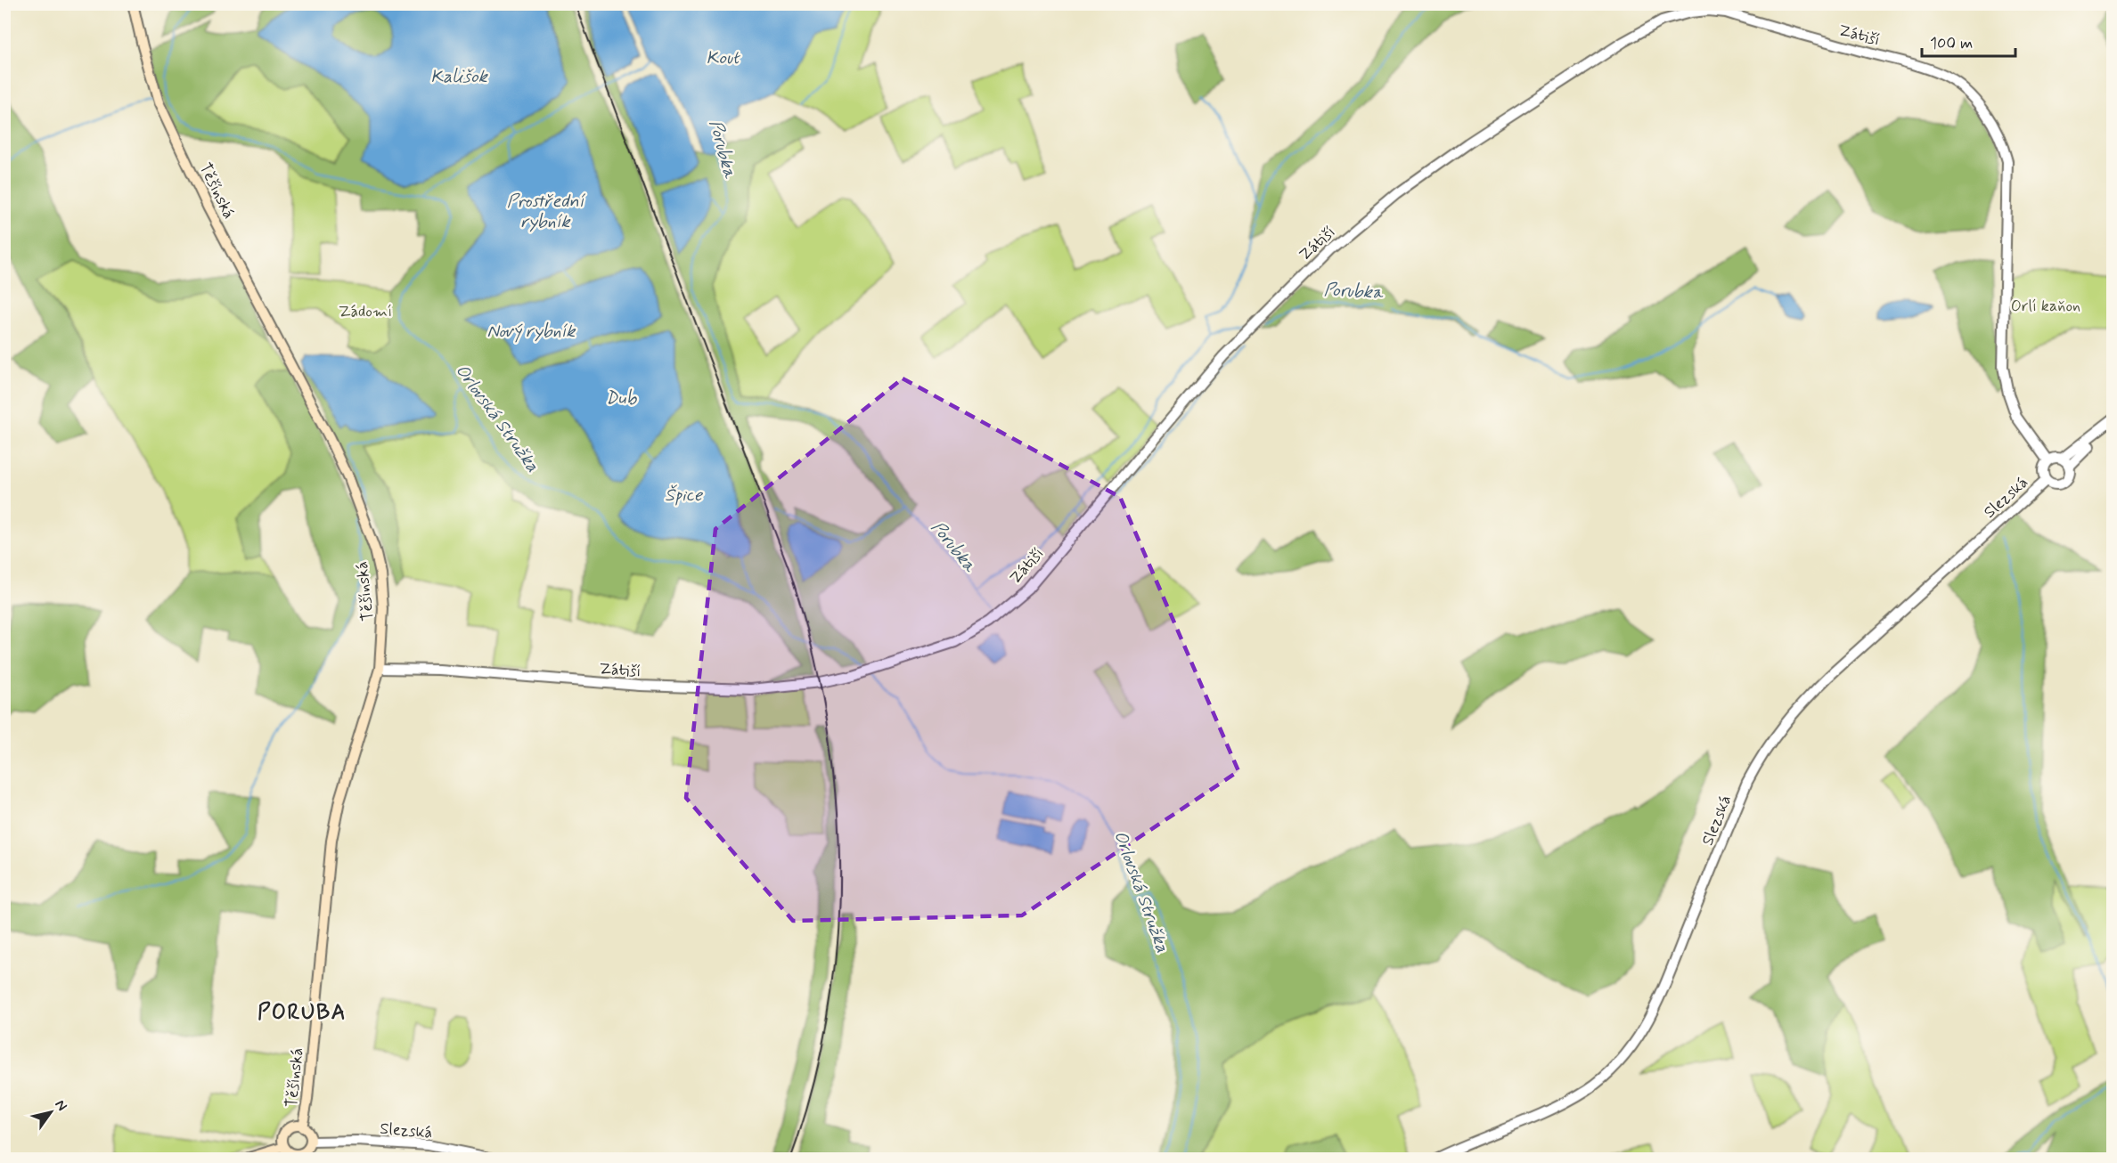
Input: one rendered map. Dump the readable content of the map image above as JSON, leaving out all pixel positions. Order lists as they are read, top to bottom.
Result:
{
  "streets": {
    "main road": ["Těšínská"],
    "street": ["Zátiší", "Slezská"]
  },
  "crossings": [
    ["Zátiší", "Těšínská"],
    ["Zátiší", "Slezská"],
    ["Těšínská", "Slezská"]
  ],
  "districts": ["PORUBA"],
  "water": [
    "Kout",
    "Kališok",
    "Porubka",
    "Prostřední rybník",
    "Nový rybník",
    "Dub",
    "Orlovská Stružka",
    "Špice"
  ],
  "parks": ["Orlí kaňon", "Zádomí"],
  "scale_bar": "100 m",
  "north": "top right"
}
